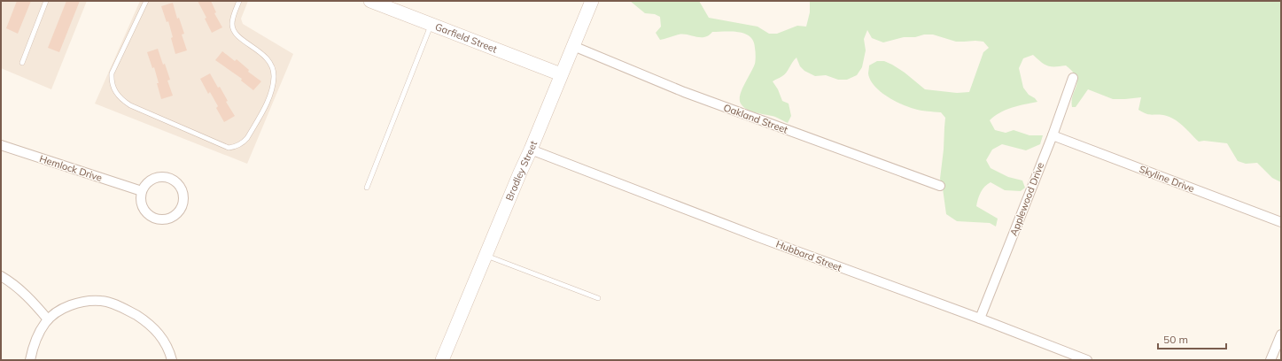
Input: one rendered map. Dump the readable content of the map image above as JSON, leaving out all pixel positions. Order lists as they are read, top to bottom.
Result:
{
  "streets": {
    "main road": ["Garfield Street", "Bradley Street"],
    "street": [
      "Oakland Street",
      "Hemlock Drive",
      "Skyline Drive",
      "Applewood Drive",
      "Hubbard Street"
    ]
  },
  "crossings": [
    ["Garfield Street", "Bradley Street"],
    ["Oakland Street", "Bradley Street"],
    ["Bradley Street", "Hubbard Street"],
    ["Skyline Drive", "Applewood Drive"],
    ["Applewood Drive", "Hubbard Street"]
  ],
  "scale_bar": "50 m"
}
